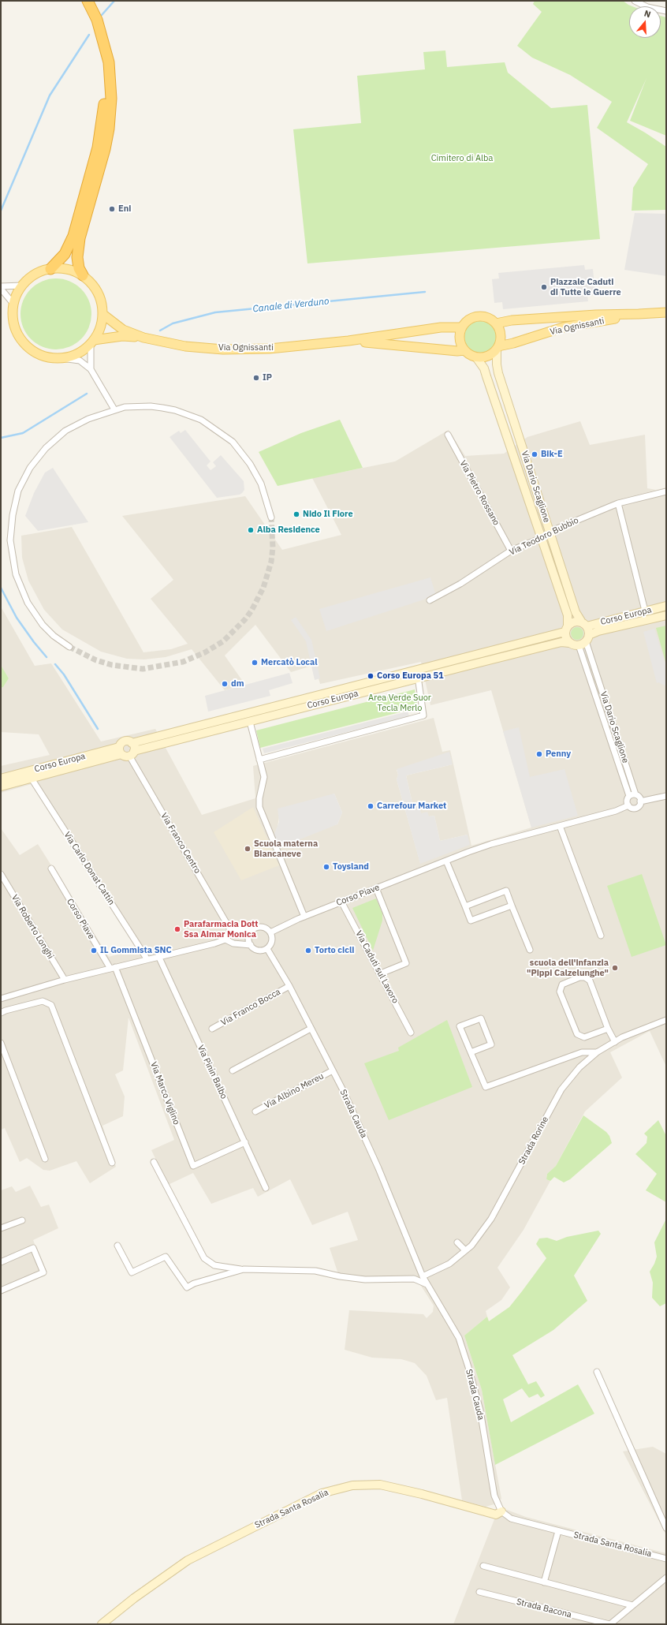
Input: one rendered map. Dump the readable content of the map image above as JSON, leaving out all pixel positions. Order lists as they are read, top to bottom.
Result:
{
  "streets": {
    "main road": [
      "Via Ognissanti",
      "Via Dario Scaglione",
      "Corso Europa",
      "Strada Santa Rosalia"
    ],
    "street": [
      "Via Pietro Rossano",
      "Via Teodoro Bubbio",
      "Via Franco Centro",
      "Via Carlo Donat Cattin",
      "Corso Piave",
      "Via Roberto Longhi",
      "Via Caduti sul Lavoro",
      "Via Franco Bocca",
      "Via Pinin Balbo",
      "Via Albino Mereu",
      "Via Marco Viglino",
      "Strada Cauda",
      "Strada Rorine",
      "Strada Bacona"
    ]
  },
  "crossings": [
    ["Via Ognissanti", "Via Dario Scaglione"],
    ["Via Dario Scaglione", "Via Teodoro Bubbio"],
    ["Via Dario Scaglione", "Corso Europa"],
    ["Via Dario Scaglione", "Corso Piave"],
    ["Via Pietro Rossano", "Via Teodoro Bubbio"],
    ["Corso Europa", "Via Franco Centro"],
    ["Corso Piave", "Via Caduti sul Lavoro"],
    ["Corso Piave", "Via Marco Viglino"],
    ["Corso Piave", "Strada Cauda"],
    ["Via Franco Bocca", "Strada Cauda"],
    ["Via Pinin Balbo", "Via Marco Viglino"],
    ["Via Albino Mereu", "Strada Cauda"],
    ["Strada Cauda", "Strada Rorine"],
    ["Strada Cauda", "Strada Santa Rosalia"]
  ],
  "water": ["Canale di Verduno"],
  "parks": ["Cimitero di Alba", "Area Verde Suor Tecla Merlo"],
  "places": [
    "Eni",
    "Piazzale Caduti di Tutte le Guerre",
    "IP",
    "Bik-E",
    "Nido Il Fiore",
    "Alba Residence",
    "Mercatò Local",
    "Corso Europa 51",
    "dm",
    "Penny",
    "Carrefour Market",
    "Scuola materna Biancaneve",
    "Toysland",
    "Parafarmacia Dott Ssa Aimar Monica",
    "IL Gommista SNC",
    "Torto cicli",
    "scuola dell'infanzia \"Pippi Calzelunghe\""
  ],
  "north": "top"
}
